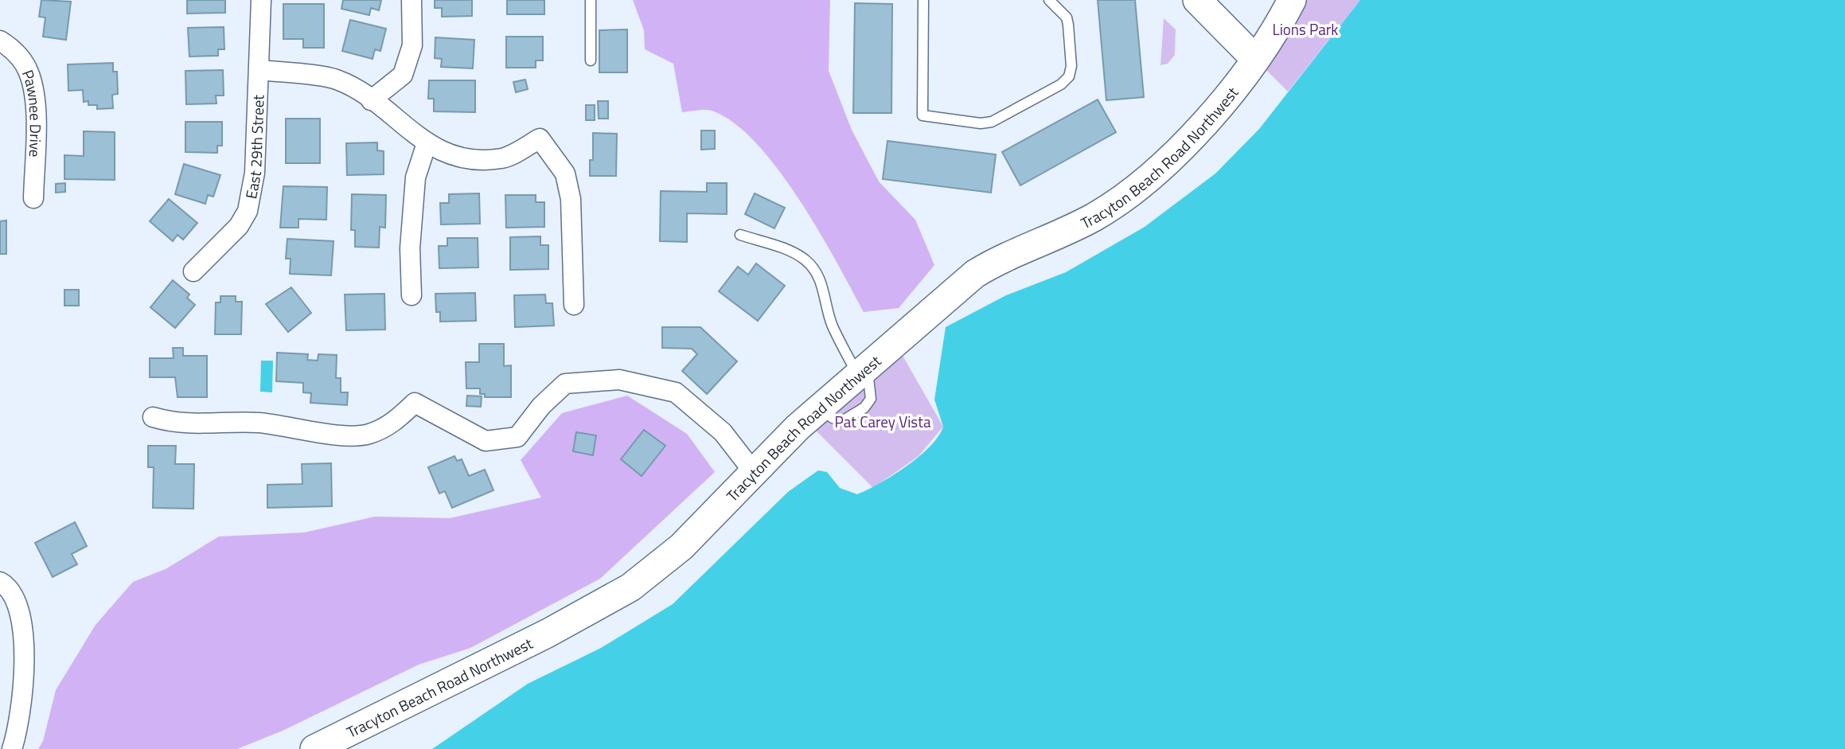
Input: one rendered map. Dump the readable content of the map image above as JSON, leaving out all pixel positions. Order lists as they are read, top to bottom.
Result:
{
  "streets": {
    "main road": ["Tracyton Beach Road Northwest"],
    "street": ["Pawnee Drive", "East 29th Street"]
  },
  "parks": ["Lions Park", "Pat Carey Vista"]
}
